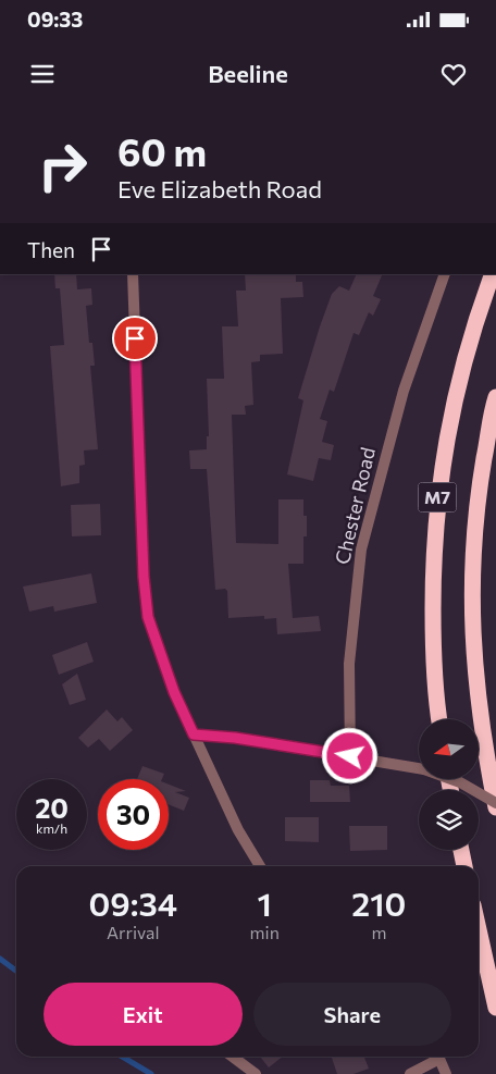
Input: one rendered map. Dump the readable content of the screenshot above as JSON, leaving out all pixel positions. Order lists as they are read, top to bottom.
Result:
{
  "streets": {
    "highway": ["M7"],
    "street": ["Chester Road"]
  },
  "north": "left",
  "page": {
    "status": "09:33",
    "header": "Beeline",
    "turn": ["60 m", "Eve Elizabeth Road"],
    "then": "Then",
    "speed": "20 km/h",
    "limit": "30",
    "eta": [
      "09:34",
      "Arrival",
      "1",
      "min",
      "210",
      "m"
    ],
    "buttons": ["Exit", "Share"]
  }
}
